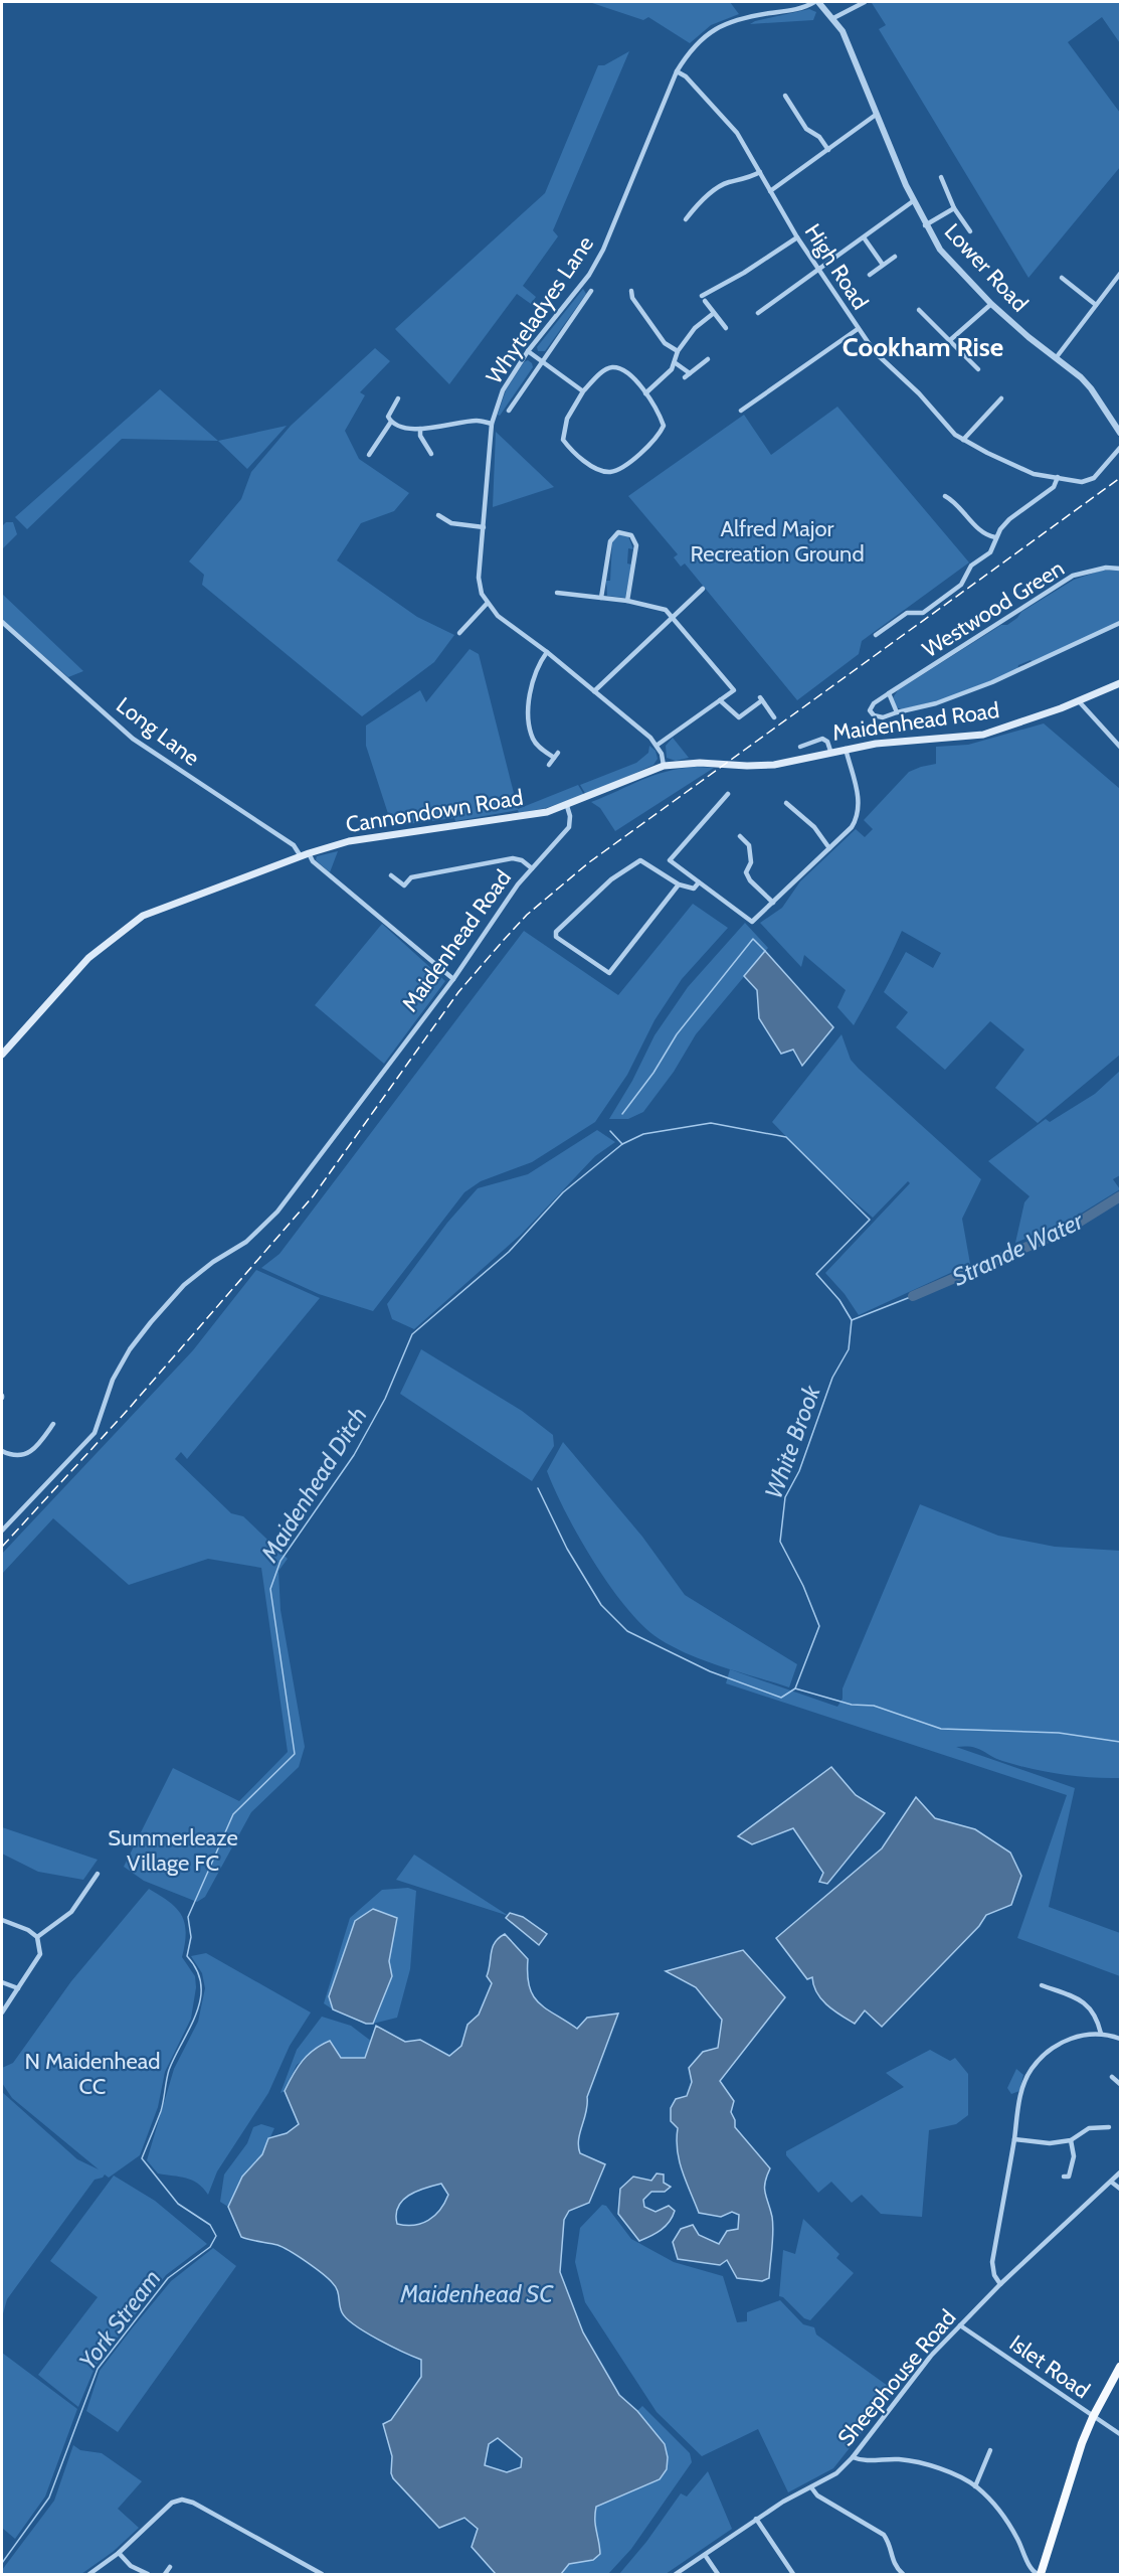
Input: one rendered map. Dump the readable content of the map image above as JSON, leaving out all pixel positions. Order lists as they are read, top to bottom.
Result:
{
  "streets": {
    "main road": ["Maidenhead Road", "Cannondown Road"],
    "street": [
      "High Road",
      "Lower Road",
      "Whyteladyes Lane",
      "Westwood Green",
      "Long Lane",
      "Islet Road",
      "Sheephouse Road"
    ]
  },
  "crossings": [
    ["High Road", "Whyteladyes Lane"],
    ["Lower Road", "Whyteladyes Lane"],
    ["Maidenhead Road", "Long Lane"],
    ["Maidenhead Road", "Cannondown Road"],
    ["Long Lane", "Cannondown Road"],
    ["Islet Road", "Sheephouse Road"]
  ],
  "districts": ["Cookham Rise"],
  "water": [
    "Strande Water",
    "White Brook",
    "Maidenhead Ditch",
    "Maidenhead SC",
    "York Stream"
  ],
  "parks": ["Alfred Major Recreation Ground", "Summerleaze Village FC", "N Maidenhead CC"]
}
